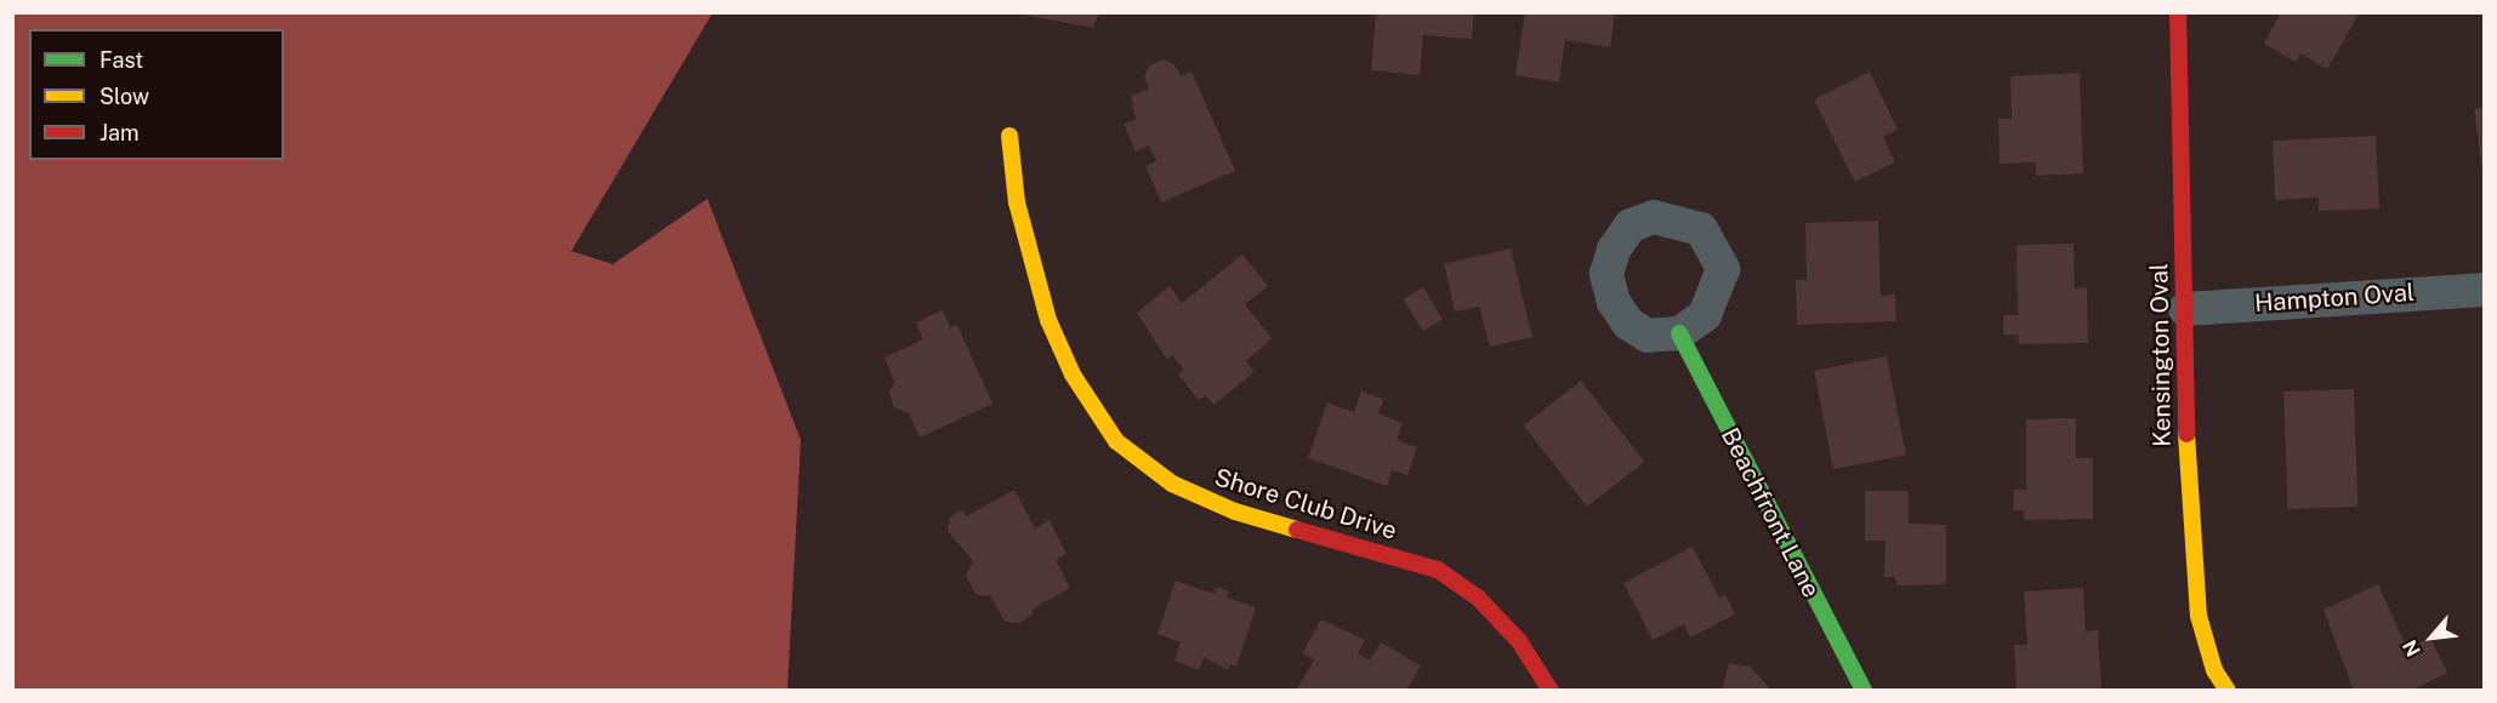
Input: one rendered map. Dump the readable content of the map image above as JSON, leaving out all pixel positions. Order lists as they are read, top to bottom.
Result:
{
  "streets": {
    "street": [
      "Hampton Oval",
      "Kensington Oval",
      "Shore Club Drive",
      "Beachfront Lane"
    ]
  },
  "crossings": [
    ["Hampton Oval", "Kensington Oval"]
  ],
  "legend": ["Fast", "Slow", "Jam"],
  "north": "bottom left"
}
